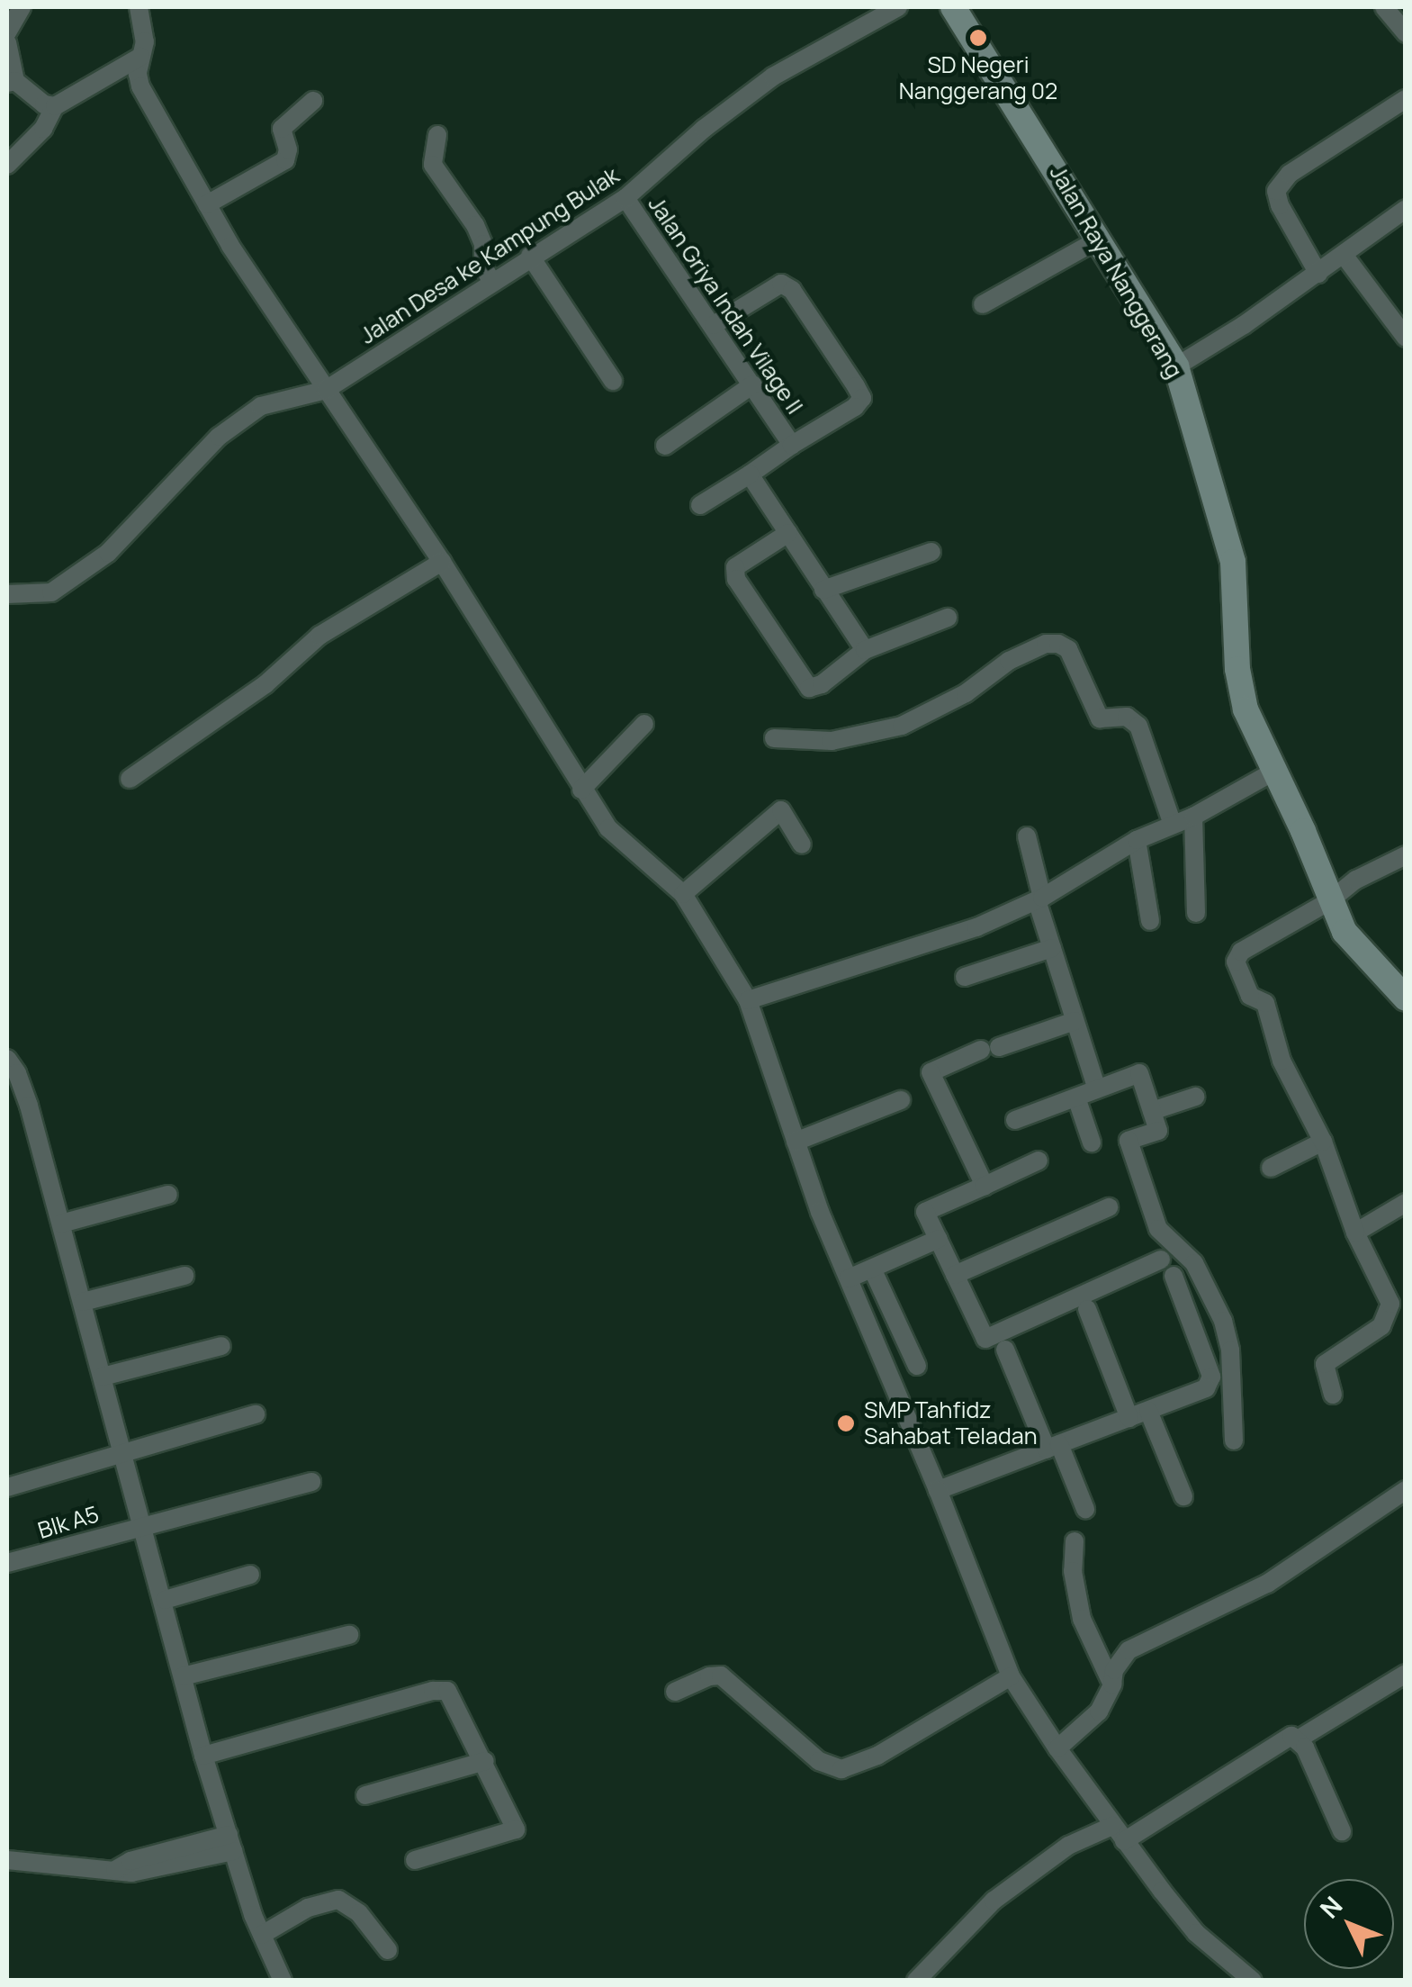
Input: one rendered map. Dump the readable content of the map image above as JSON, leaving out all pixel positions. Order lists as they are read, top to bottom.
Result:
{
  "streets": {
    "street": [
      "Jalan Desa ke Kampung Bulak",
      "Jalan Raya Nanggerang",
      "Jalan Griya Indah Vilage II",
      "Blk A5"
    ]
  },
  "crossings": [
    ["Jalan Desa ke Kampung Bulak", "Jalan Griya Indah Vilage II"]
  ],
  "places": ["SD Negeri Nanggerang 02", "SMP Tahfidz Sahabat Teladan"],
  "north": "top left"
}
